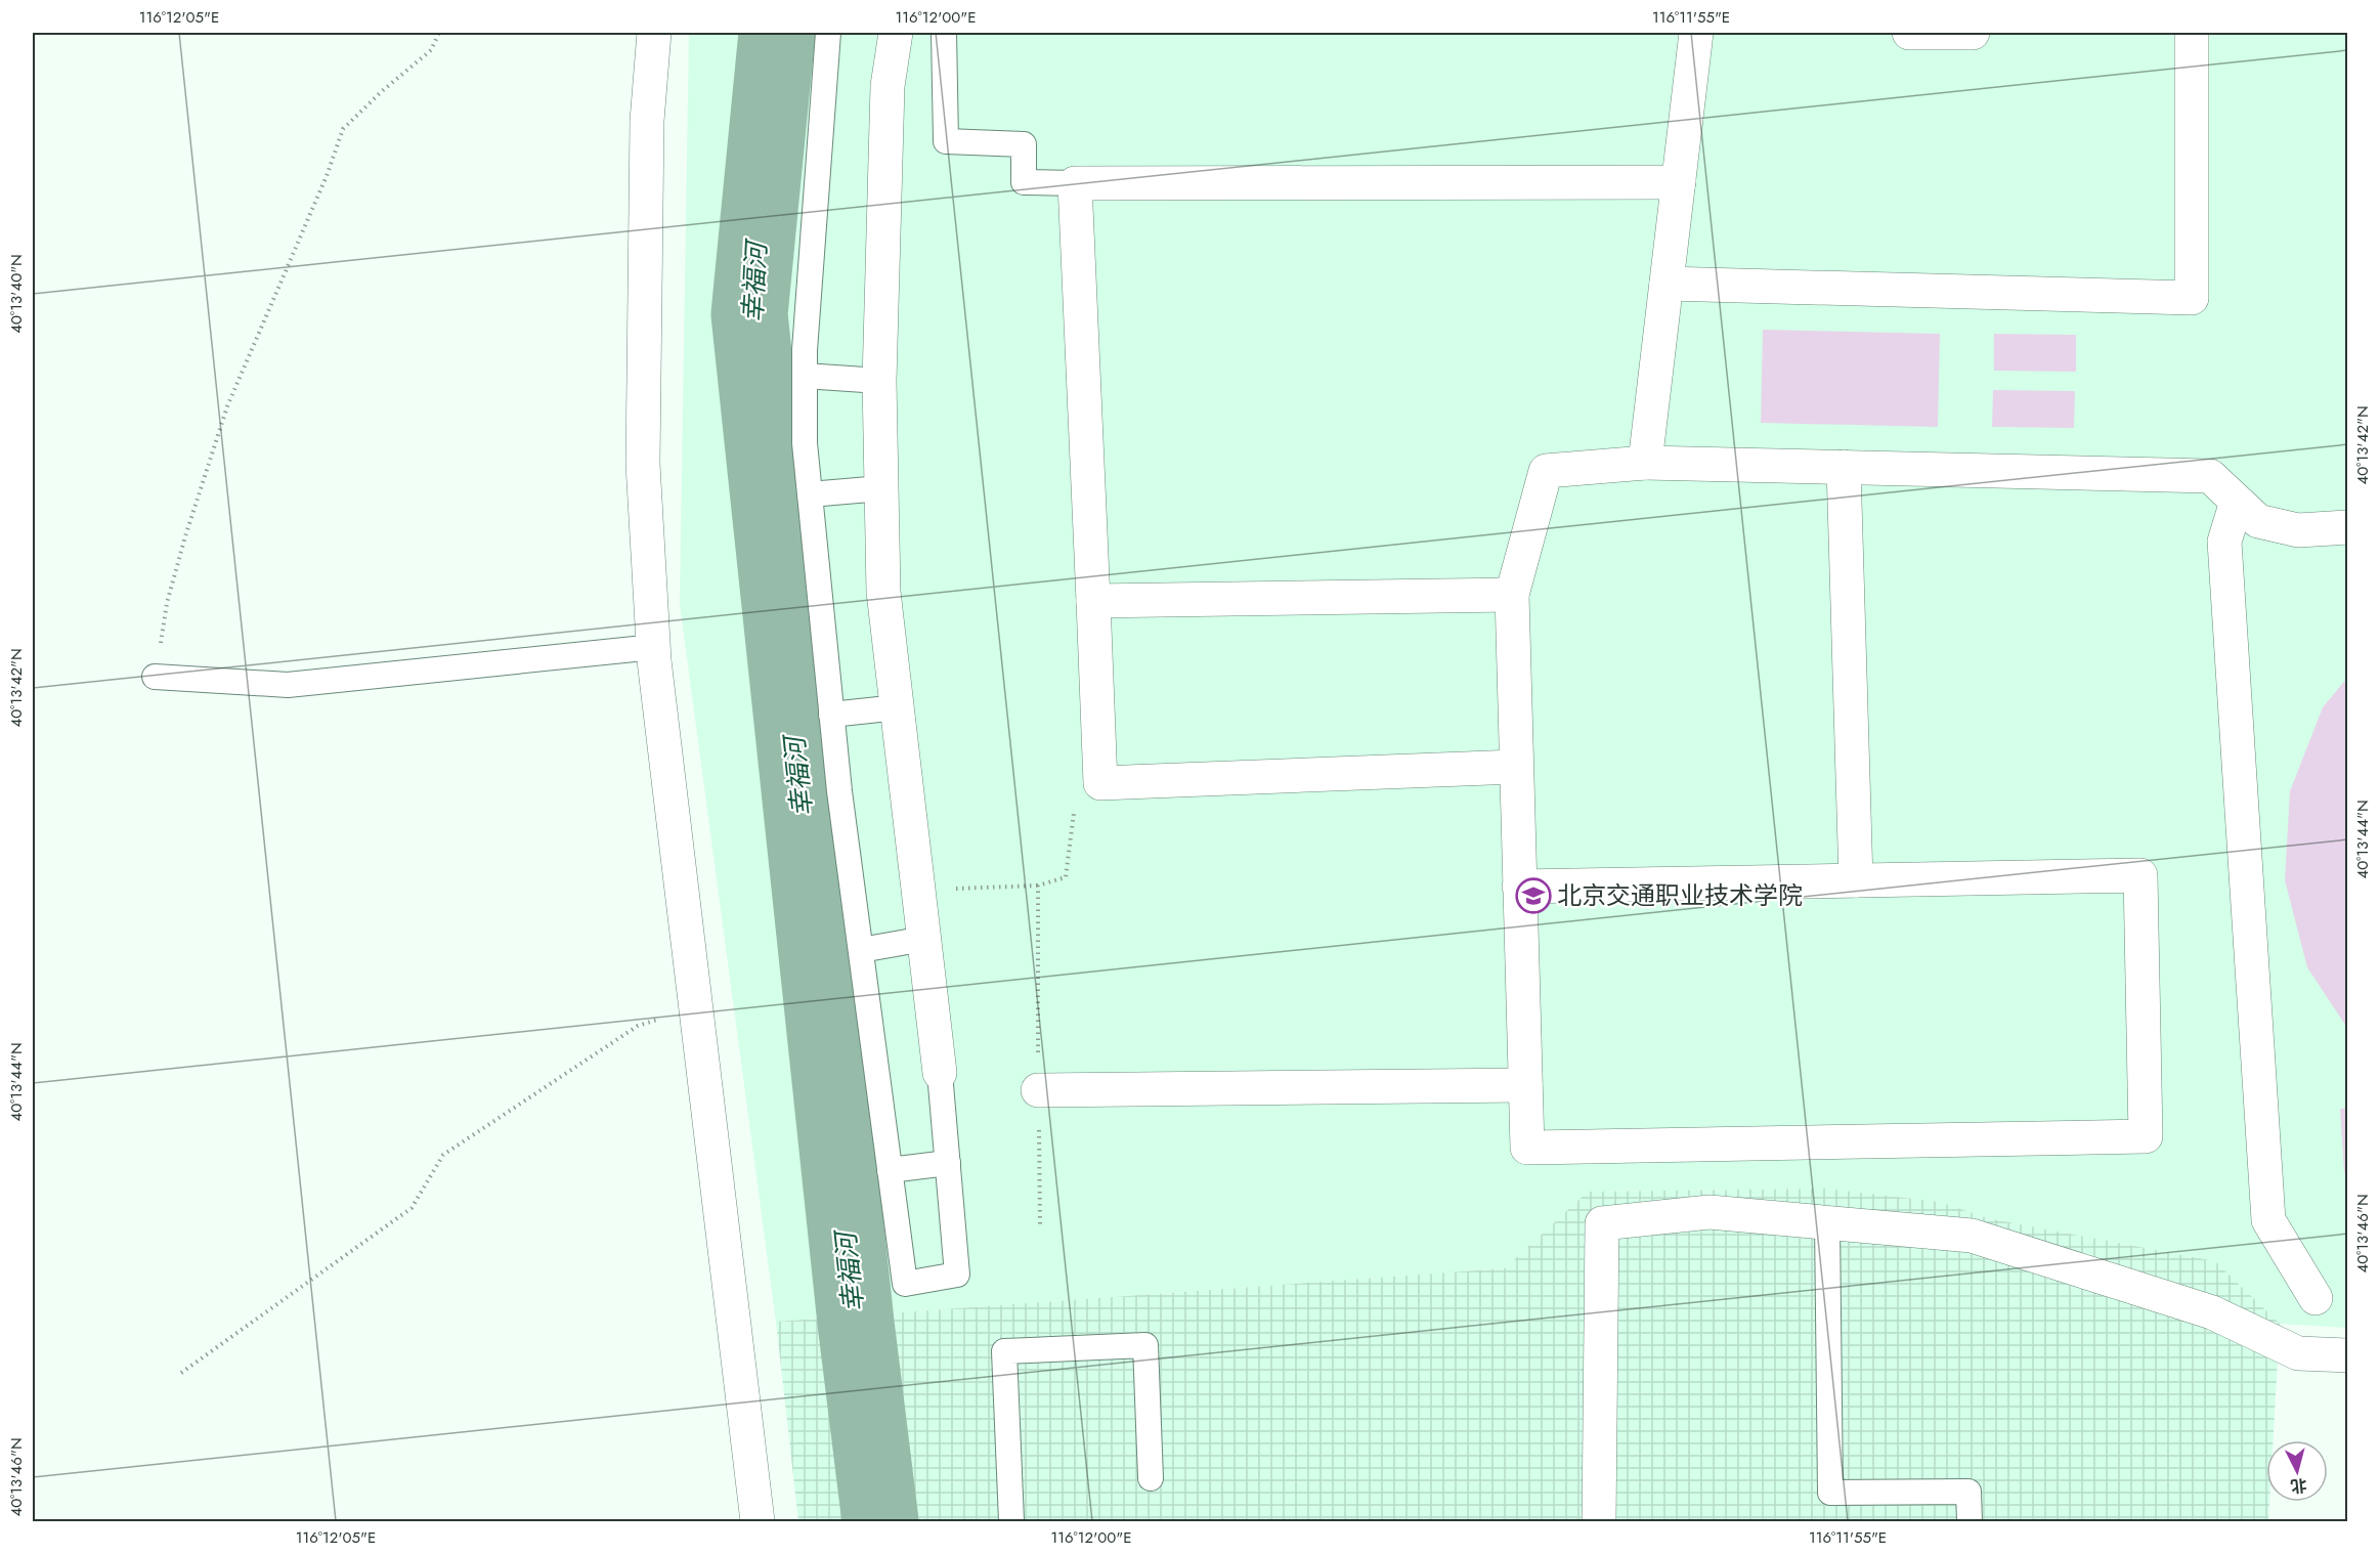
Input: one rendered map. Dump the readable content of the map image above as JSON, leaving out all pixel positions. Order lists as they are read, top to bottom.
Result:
{
  "water": ["幸福河"],
  "places": {
    "school or university": ["北京交通职业技术学院"]
  },
  "north": "bottom",
  "coordinates": [
    "116°12'05\"E",
    "116°12'00\"E",
    "116°11'55\"E",
    "40°13'40\"N",
    "40°13'42\"N",
    "40°13'44\"N",
    "40°13'46\"N"
  ]
}
